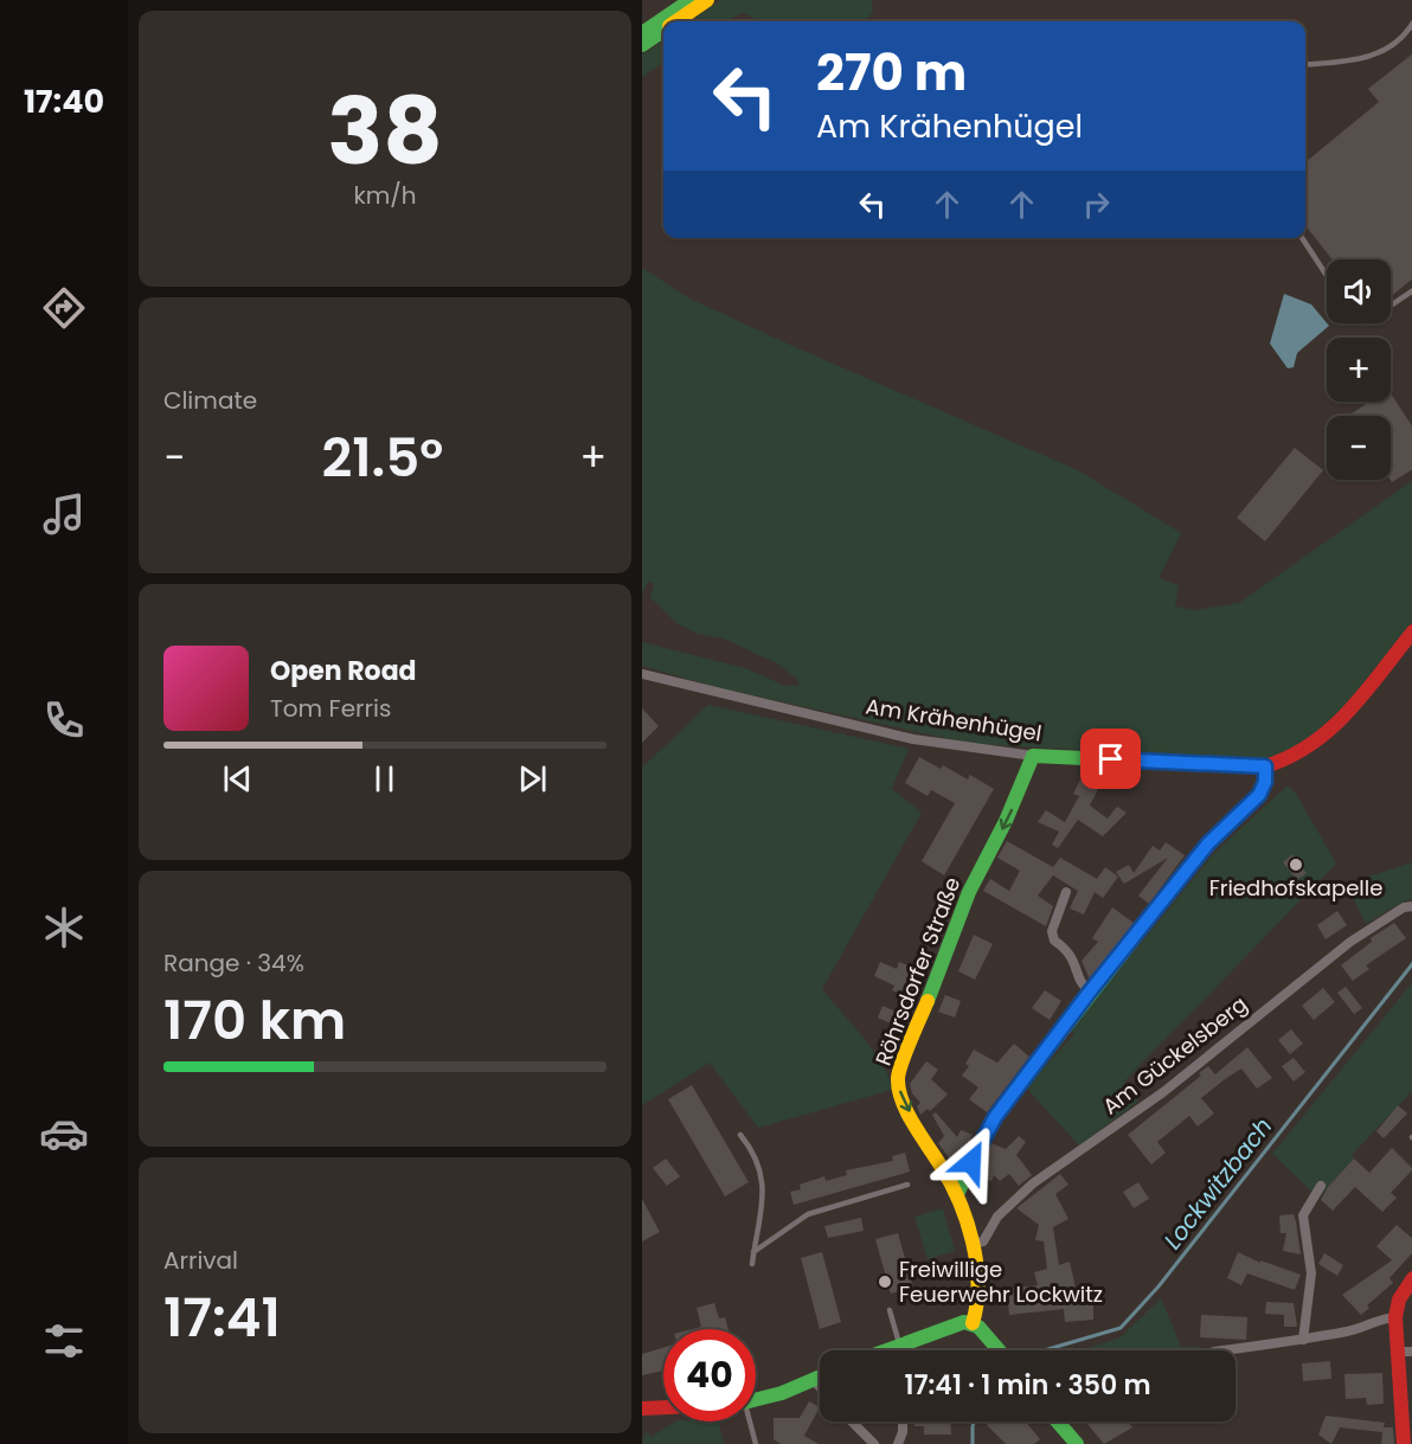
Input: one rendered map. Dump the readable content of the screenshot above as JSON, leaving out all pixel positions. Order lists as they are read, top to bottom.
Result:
{
  "streets": {
    "street": ["Am Krähenhügel", "Röhrsdorfer Straße", "Am Gückelsberg"]
  },
  "crossings": [
    ["Am Krähenhügel", "Röhrsdorfer Straße"],
    ["Röhrsdorfer Straße", "Am Gückelsberg"]
  ],
  "water": ["Lockwitzbach"],
  "places": ["Friedhofskapelle", "Freiwillige Feuerwehr Lockwitz"],
  "page": {
    "tabs": "17:40",
    "tile": [
      ["38", "km/h"],
      "Climate",
      ["Range · 34%", "170 km"],
      ["Arrival", "17:41"]
    ],
    "turn": ["270 m", "Am Krähenhügel"],
    "map_buttons": ["+", "−"],
    "heat": ["−", "21.5°", "+"],
    "song": ["Open Road", "Tom Ferris"],
    "limit": "40",
    "trip": "17:41 · 1 min · 350 m"
  }
}
